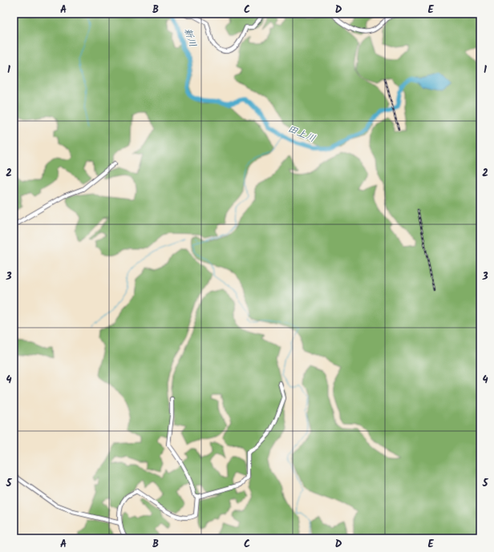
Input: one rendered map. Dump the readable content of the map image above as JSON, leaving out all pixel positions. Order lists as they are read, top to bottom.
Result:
{
  "water": ["新川", "田上川"],
  "grid": {
    "columns": [
      "A",
      "B",
      "C",
      "D",
      "E"
    ],
    "rows": [
      "1",
      "2",
      "3",
      "4",
      "5"
    ]
  }
}
